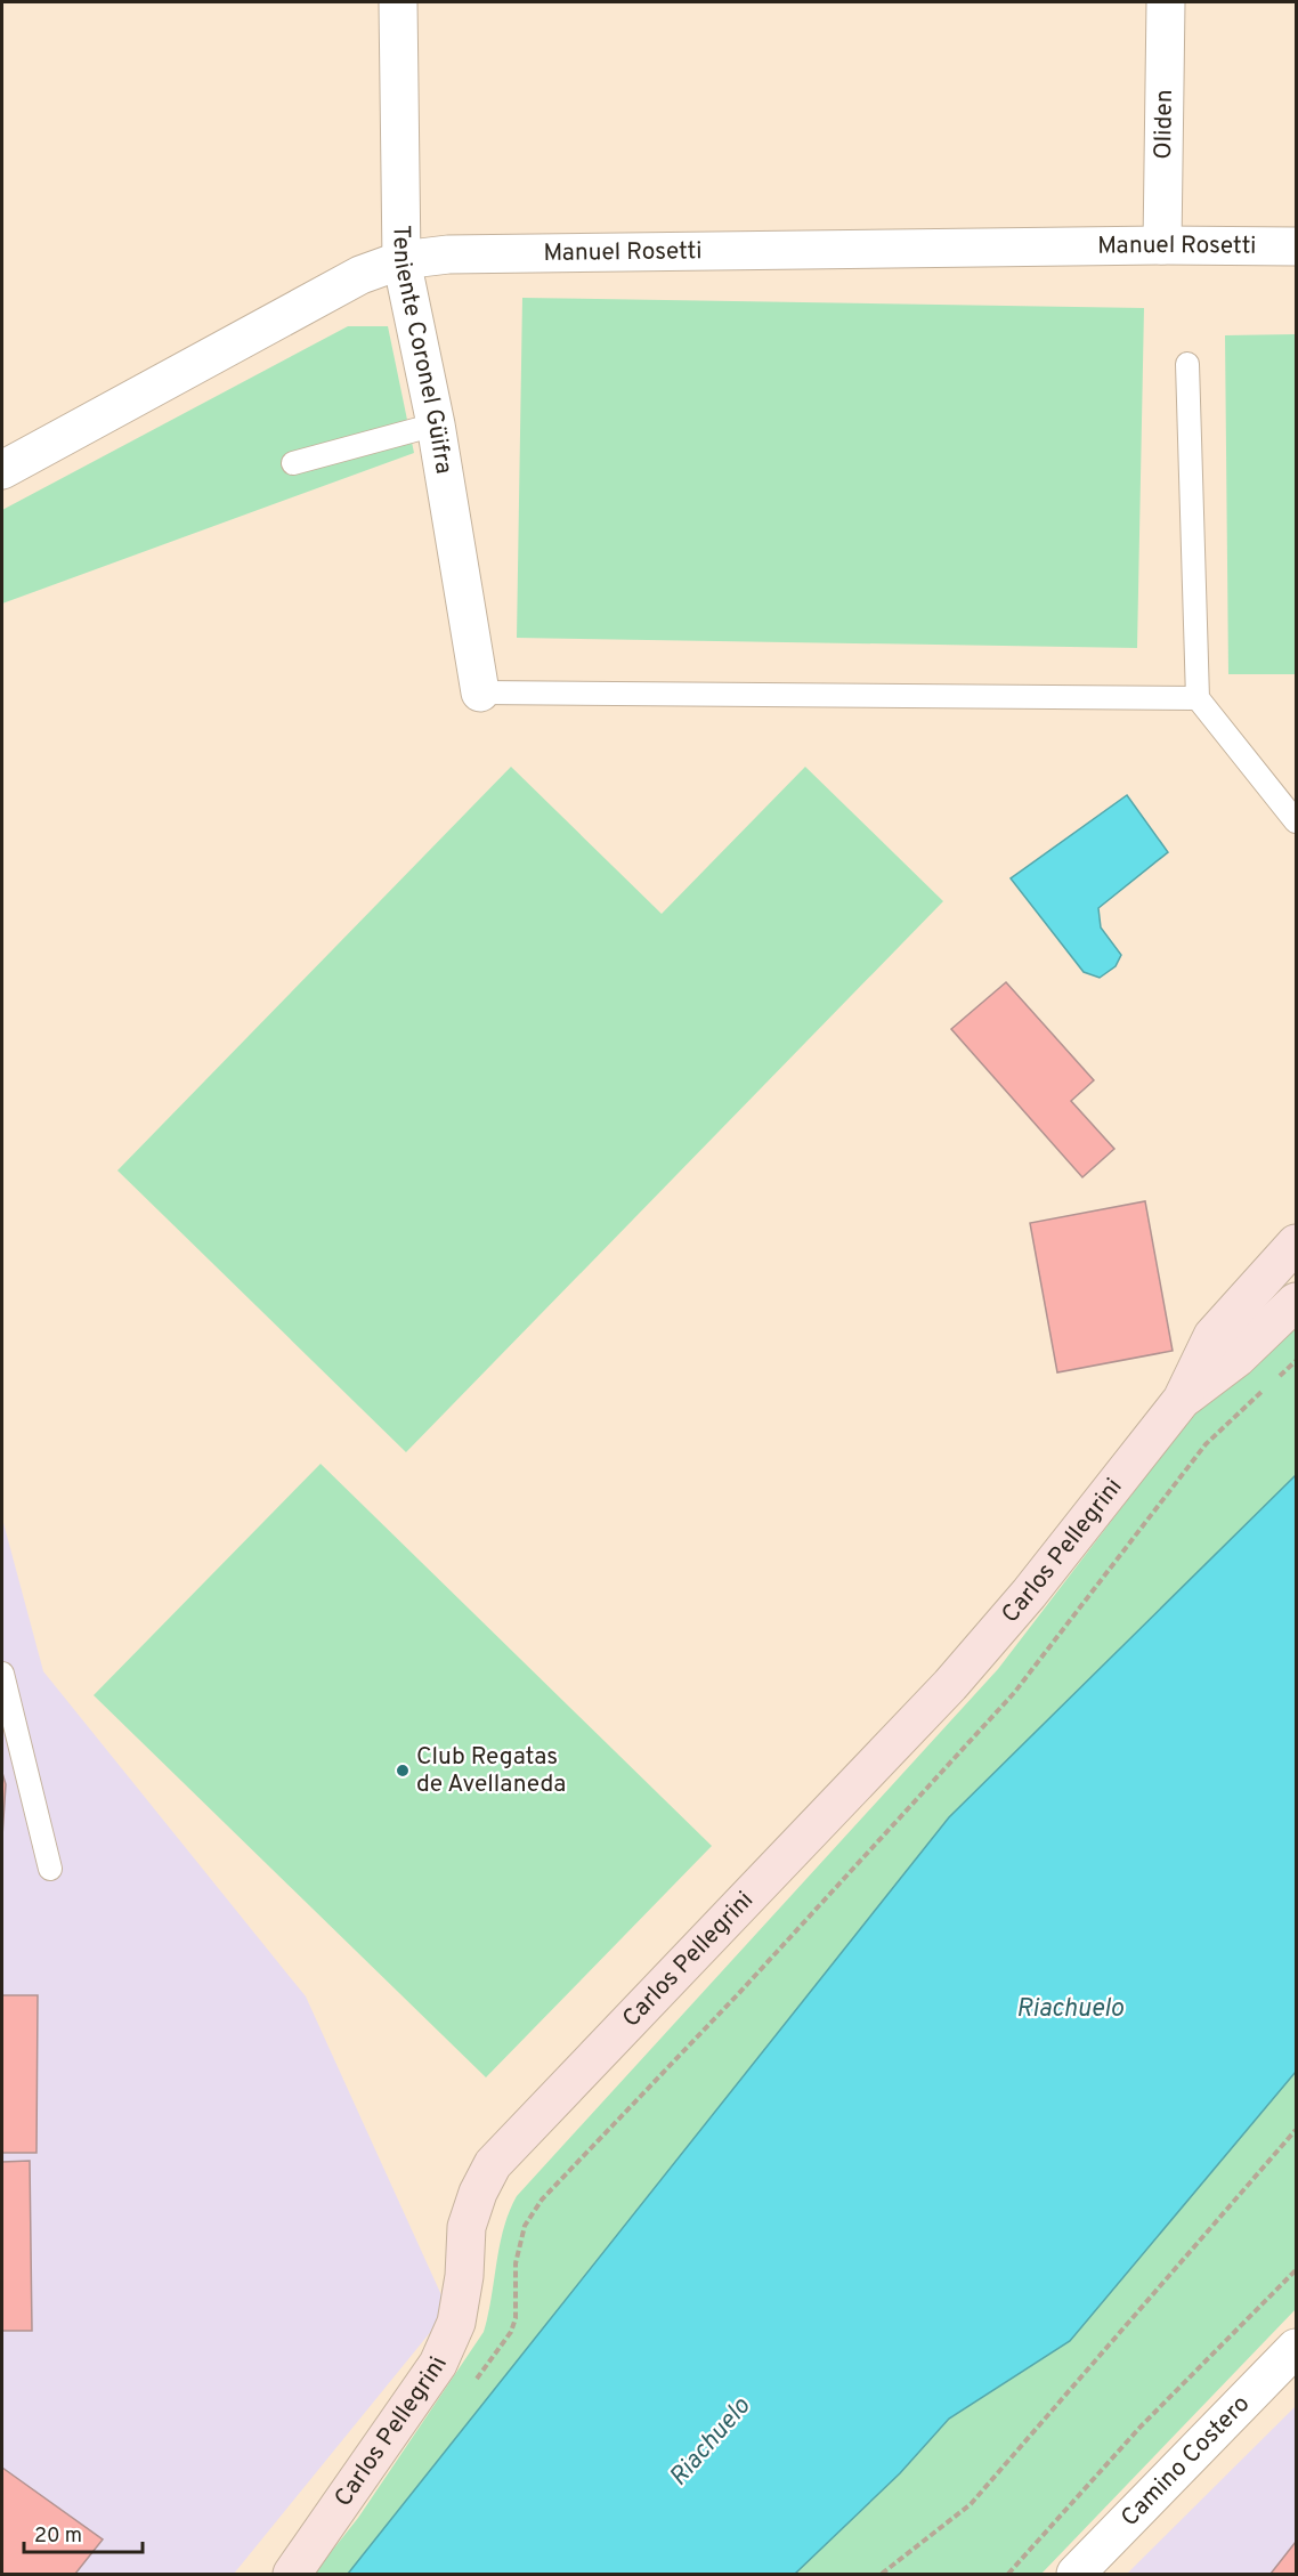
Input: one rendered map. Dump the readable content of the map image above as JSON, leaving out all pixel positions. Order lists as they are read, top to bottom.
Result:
{
  "streets": {
    "street": [
      "Oliden",
      "Manuel Rosetti",
      "Teniente Coronel Güifra",
      "Carlos Pellegrini",
      "Camino Costero"
    ]
  },
  "crossings": [
    ["Oliden", "Manuel Rosetti"],
    ["Manuel Rosetti", "Teniente Coronel Güifra"]
  ],
  "water": ["Riachuelo"],
  "places": ["Club Regatas de Avellaneda"],
  "scale_bar": "20 m"
}
